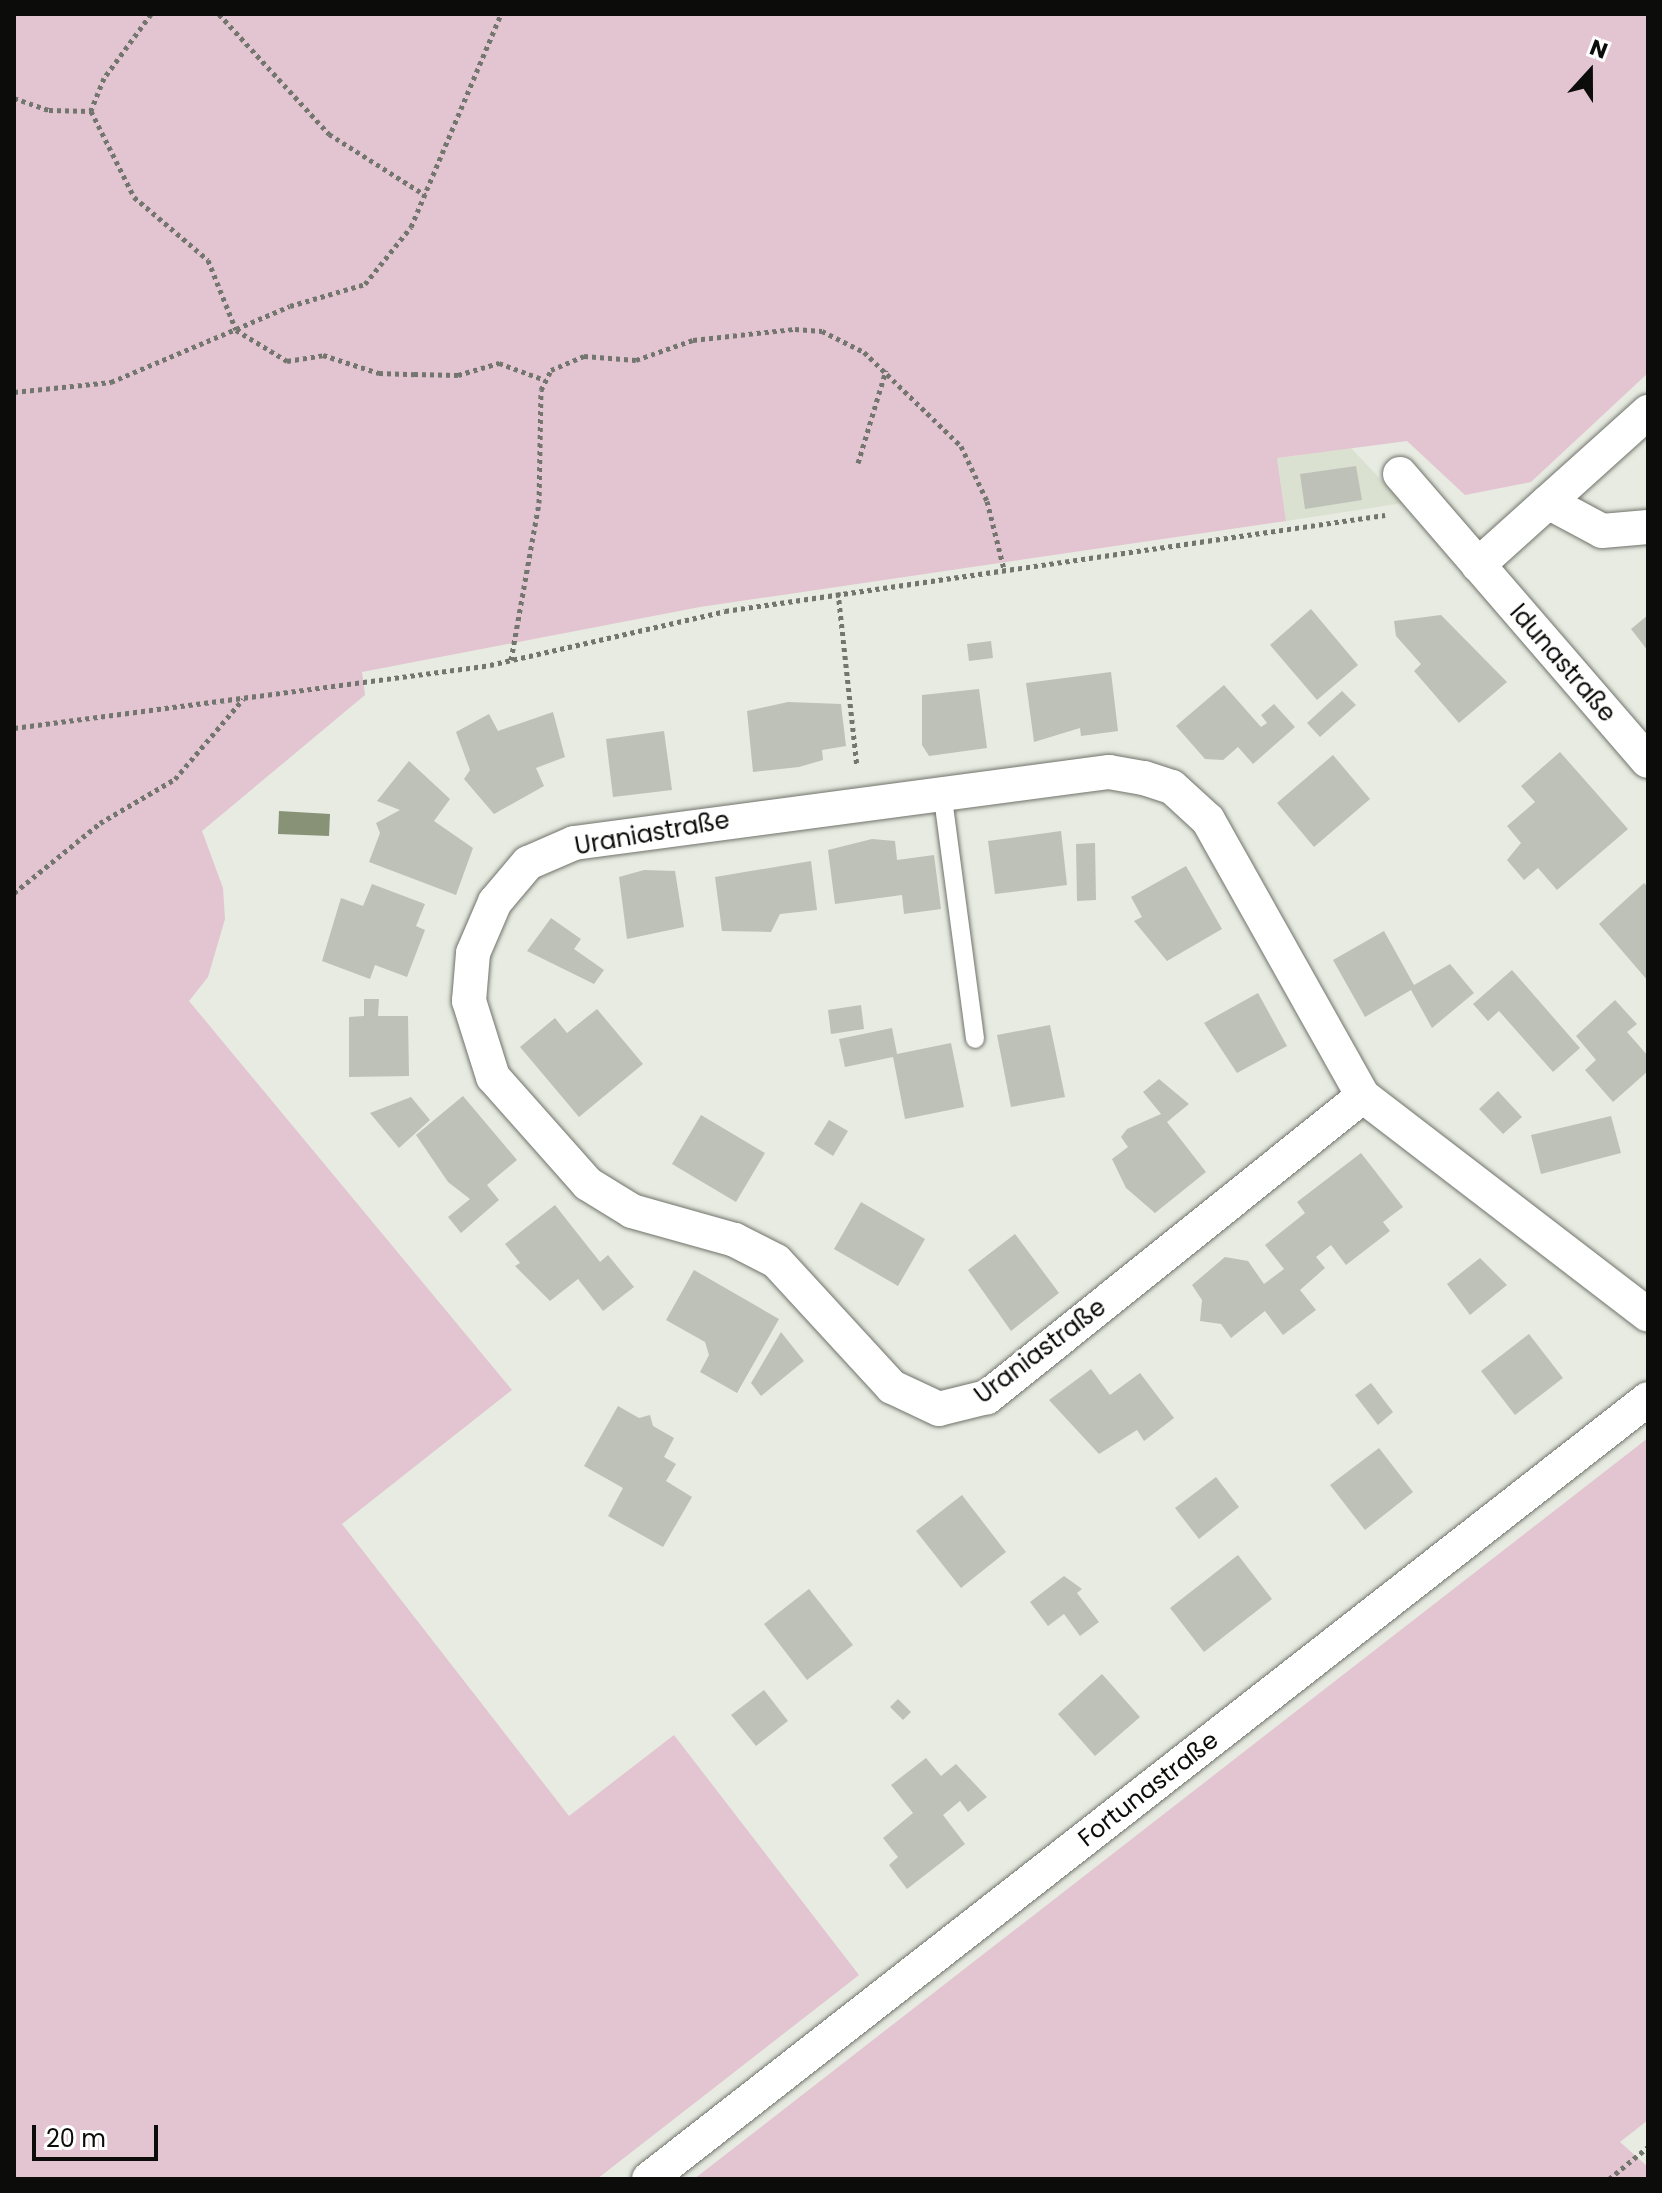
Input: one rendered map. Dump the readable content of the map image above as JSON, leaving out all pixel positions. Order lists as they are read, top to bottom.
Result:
{
  "streets": {
    "street": ["Idunastraße", "Uraniastraße", "Fortunastraße"]
  },
  "scale_bar": "20 m",
  "north": "top"
}
